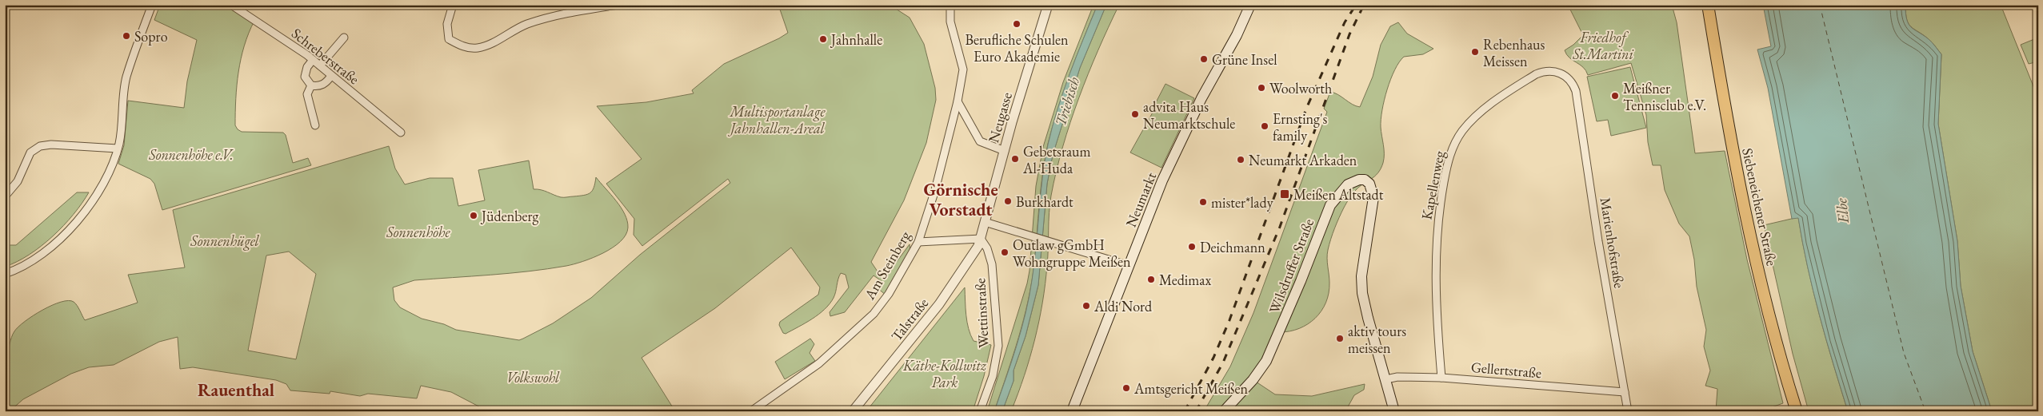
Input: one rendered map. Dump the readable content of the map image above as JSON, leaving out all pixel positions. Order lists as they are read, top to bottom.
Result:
{
  "streets": {
    "main road": ["Neumarkt", "Siebeneichener Straße", "Wilsdruffer Straße"],
    "street": [
      "Schreberstraße",
      "Neugasse",
      "Kapellenweg",
      "Marienhofstraße",
      "Am Steinberg",
      "Wettinstraße",
      "Talstraße",
      "Gellertstraße"
    ]
  },
  "crossings": [
    ["Neugasse", "Wettinstraße"],
    ["Neugasse", "Talstraße"],
    ["Kapellenweg", "Marienhofstraße"],
    ["Kapellenweg", "Gellertstraße"],
    ["Marienhofstraße", "Gellertstraße"],
    ["Wilsdruffer Straße", "Gellertstraße"],
    ["Wettinstraße", "Talstraße"]
  ],
  "districts": ["Görnische Vorstadt", "Rauenthal"],
  "water": ["Triebisch", "Elbe"],
  "parks": [
    "Friedhof St.Martini",
    "Multisportanlage Jahnhallen-Areal",
    "Sonnenhöhe e.V.",
    "Sonnenhöhe",
    "Sonnenhügel",
    "Käthe-Kollwitz Park",
    "Volkswohl"
  ],
  "places": {
    "other": [
      "Berufliche Schulen Euro Akademie",
      "Sopro",
      "Jahnhalle",
      "Rebenhaus Meissen",
      "Grüne Insel",
      "Woolworth",
      "Meißner Tennisclub e.V.",
      "advita Haus Neumarktschule",
      "Ernsting's family",
      "Gebetsraum Al-Huda",
      "Neumarkt Arkaden",
      "Burkhardt",
      "mister*lady",
      "Jüdenberg",
      "Deichmann",
      "Outlaw gGmbH Wohngruppe Meißen",
      "Medimax",
      "Aldi Nord",
      "aktiv tours meissen",
      "Amtsgericht Meißen"
    ],
    "transit": ["Meißen Altstadt"]
  }
}
